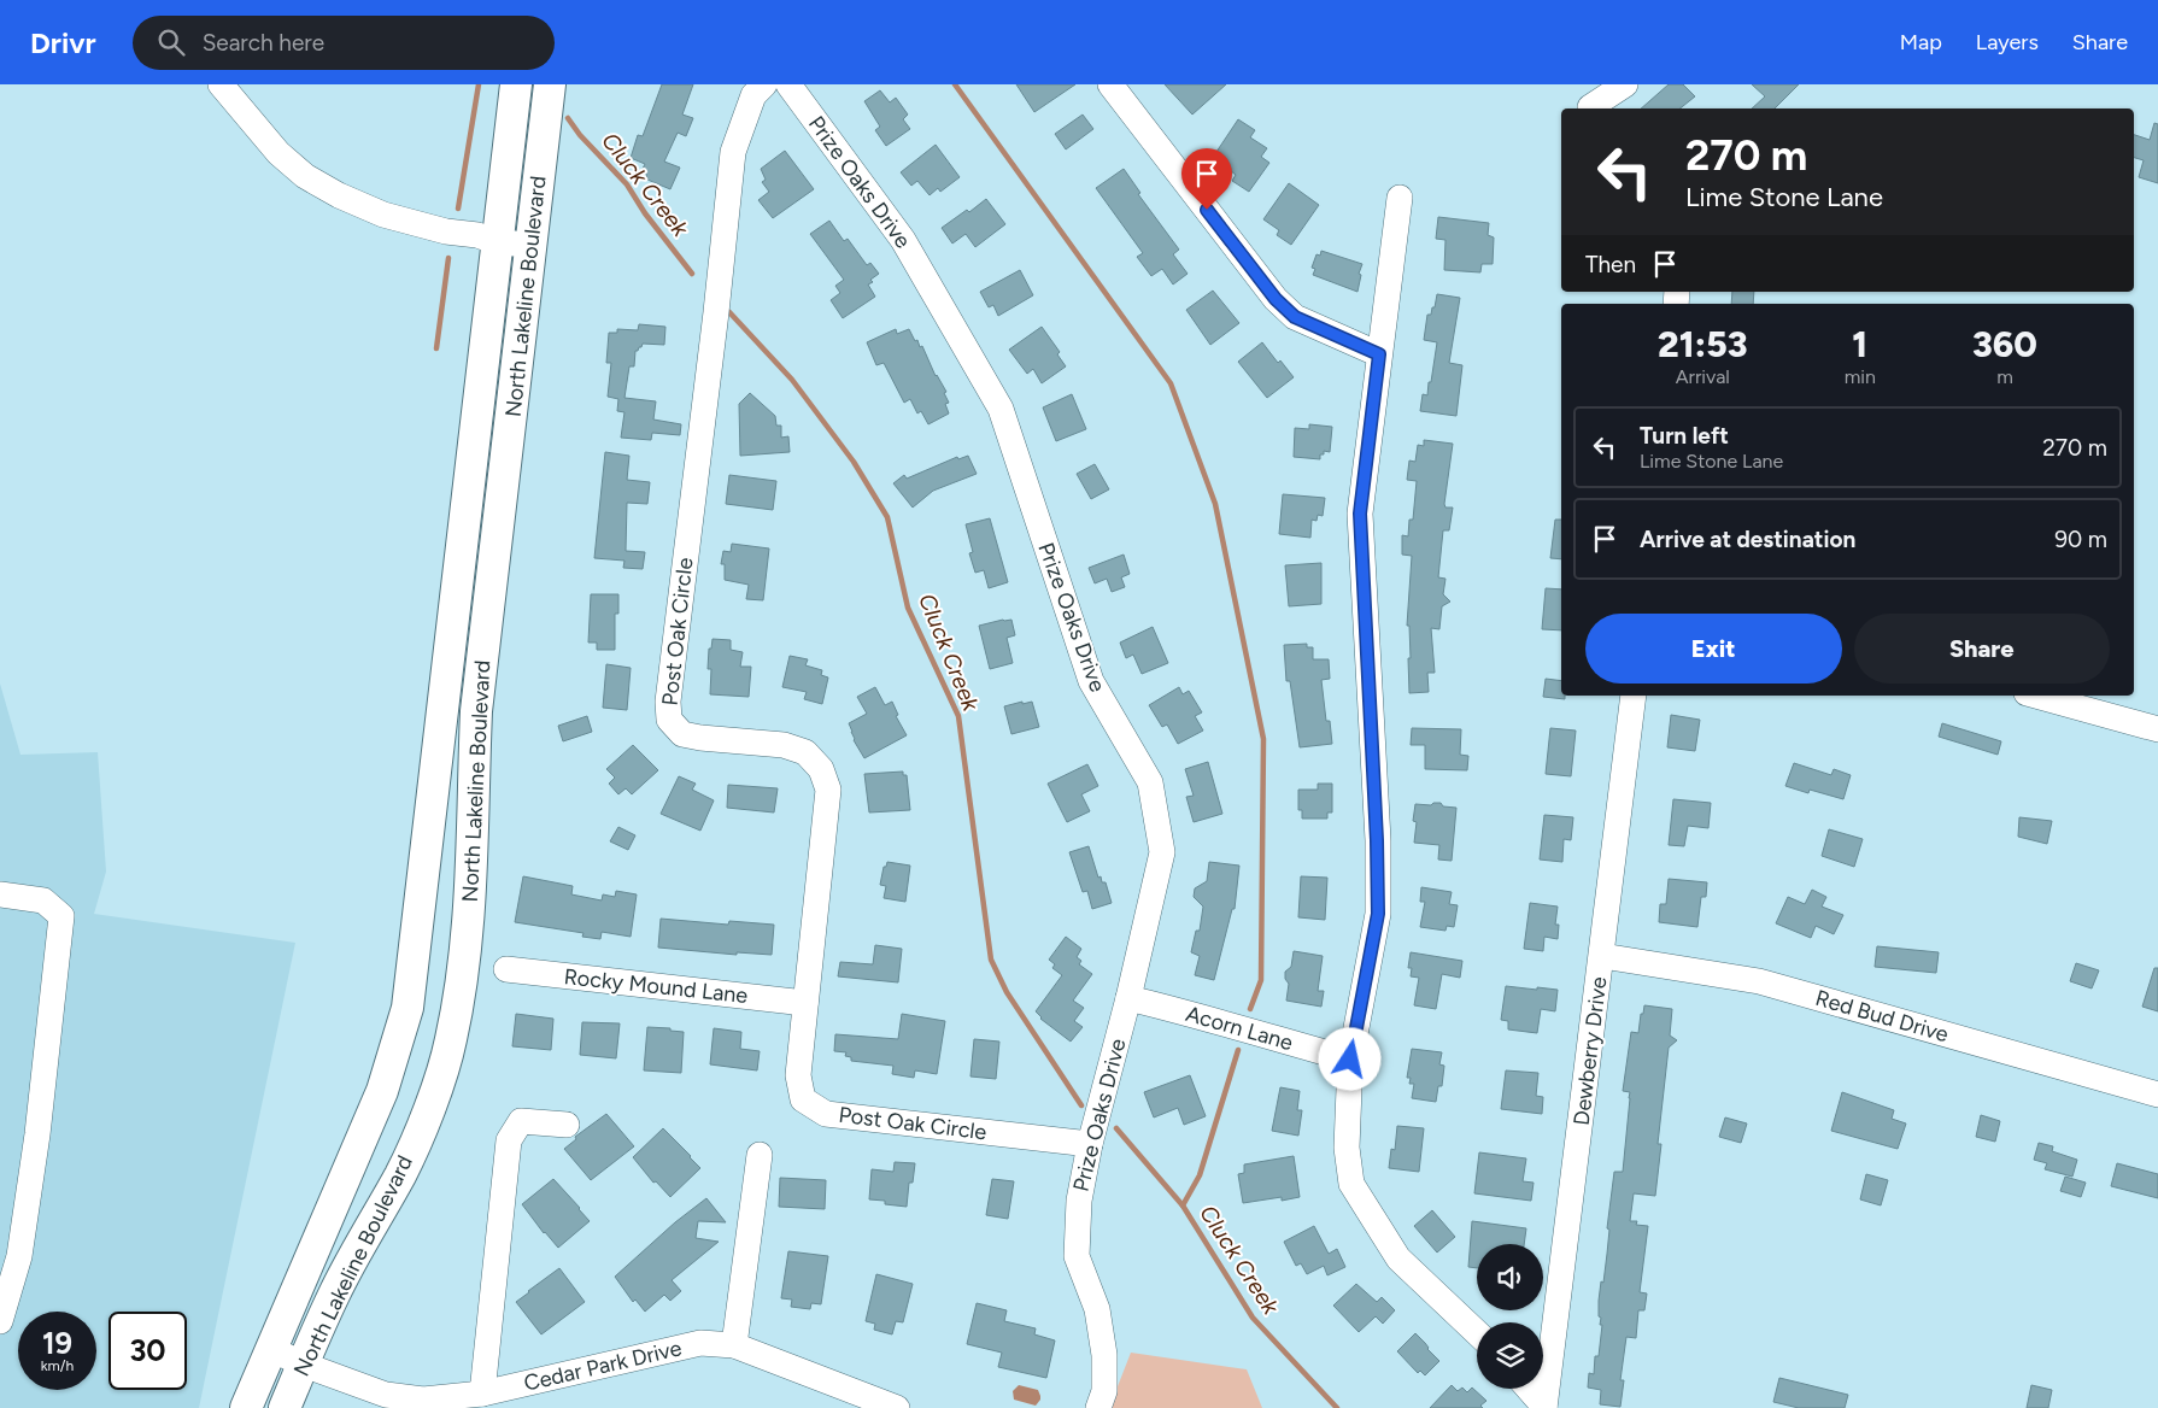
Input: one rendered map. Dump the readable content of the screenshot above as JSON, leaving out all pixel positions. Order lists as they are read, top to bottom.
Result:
{
  "streets": {
    "main road": ["North Lakeline Boulevard"],
    "street": [
      "Prize Oaks Drive",
      "Post Oak Circle",
      "Rocky Mound Lane",
      "Red Bud Drive",
      "Acorn Lane",
      "Dewberry Drive",
      "Cedar Park Drive"
    ]
  },
  "crossings": [
    ["Prize Oaks Drive", "Post Oak Circle"],
    ["Prize Oaks Drive", "Acorn Lane"],
    ["North Lakeline Boulevard", "Cedar Park Drive"],
    ["Post Oak Circle", "Rocky Mound Lane"],
    ["Red Bud Drive", "Dewberry Drive"]
  ],
  "water": ["Cluck Creek"],
  "page": {
    "header": "Drivr",
    "search": "Search here",
    "nav": ["Map", "Layers", "Share"],
    "turn": ["270 m", "Lime Stone Lane"],
    "then": "Then",
    "eta": [
      "21:53",
      "Arrival",
      "1",
      "min",
      "360",
      "m"
    ],
    "list": [
      {
        "name": "Turn left",
        "note": "Lime Stone Lane",
        "value": "270 m"
      },
      {
        "name": "Arrive at destination",
        "value": "90 m"
      }
    ],
    "buttons": ["Exit", "Share"],
    "speed": "19 km/h",
    "limit": "30"
  }
}
